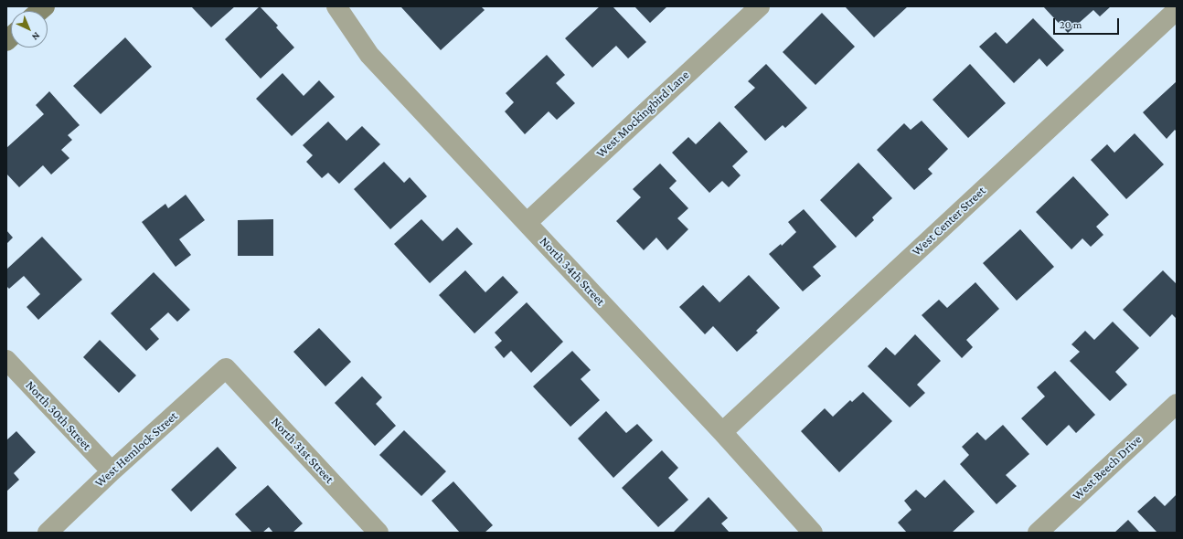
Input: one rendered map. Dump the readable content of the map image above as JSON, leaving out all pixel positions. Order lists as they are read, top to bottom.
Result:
{
  "streets": {
    "street": [
      "West Mockingbird Lane",
      "West Center Street",
      "North 34th Street",
      "North 30th Street",
      "West Hemlock Street",
      "North 31st Street",
      "West Beech Drive"
    ]
  },
  "crossings": [
    ["West Mockingbird Lane", "North 34th Street"],
    ["West Center Street", "North 34th Street"],
    ["North 30th Street", "West Hemlock Street"],
    ["West Hemlock Street", "North 31st Street"]
  ],
  "scale_bar": "20 m",
  "north": "bottom right"
}
